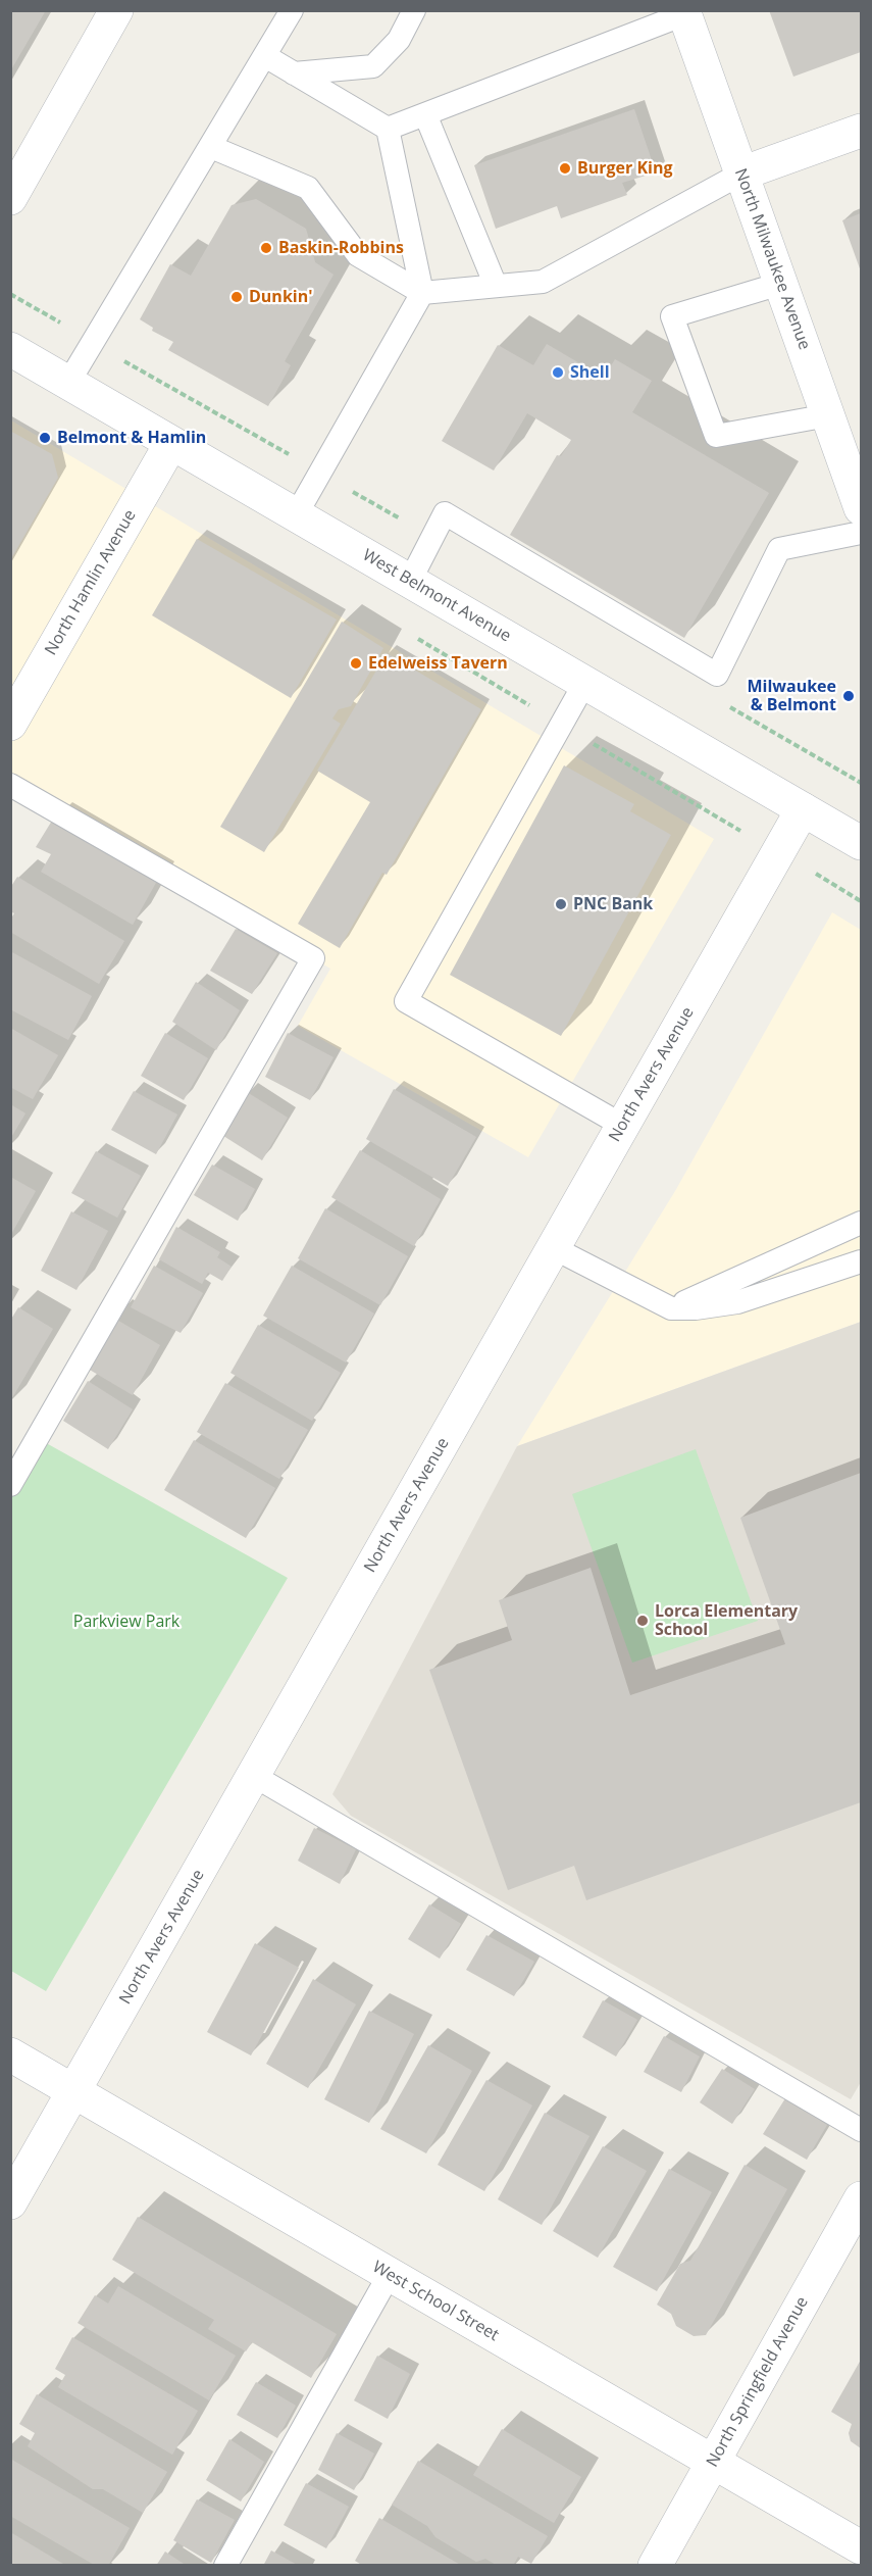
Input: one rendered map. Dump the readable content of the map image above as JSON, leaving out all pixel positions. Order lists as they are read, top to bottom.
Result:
{
  "streets": {
    "street": [
      "North Milwaukee Avenue",
      "North Hamlin Avenue",
      "West Belmont Avenue",
      "North Avers Avenue",
      "West School Street",
      "North Springfield Avenue"
    ]
  },
  "crossings": [
    ["North Hamlin Avenue", "West Belmont Avenue"],
    ["West Belmont Avenue", "North Avers Avenue"],
    ["North Avers Avenue", "West School Street"],
    ["West School Street", "North Springfield Avenue"]
  ],
  "parks": ["Parkview Park"],
  "places": [
    "Burger King",
    "Baskin-Robbins",
    "Dunkin'",
    "Shell",
    "Belmont & Hamlin",
    "Edelweiss Tavern",
    "Milwaukee & Belmont",
    "PNC Bank",
    "Lorca Elementary School"
  ]
}
